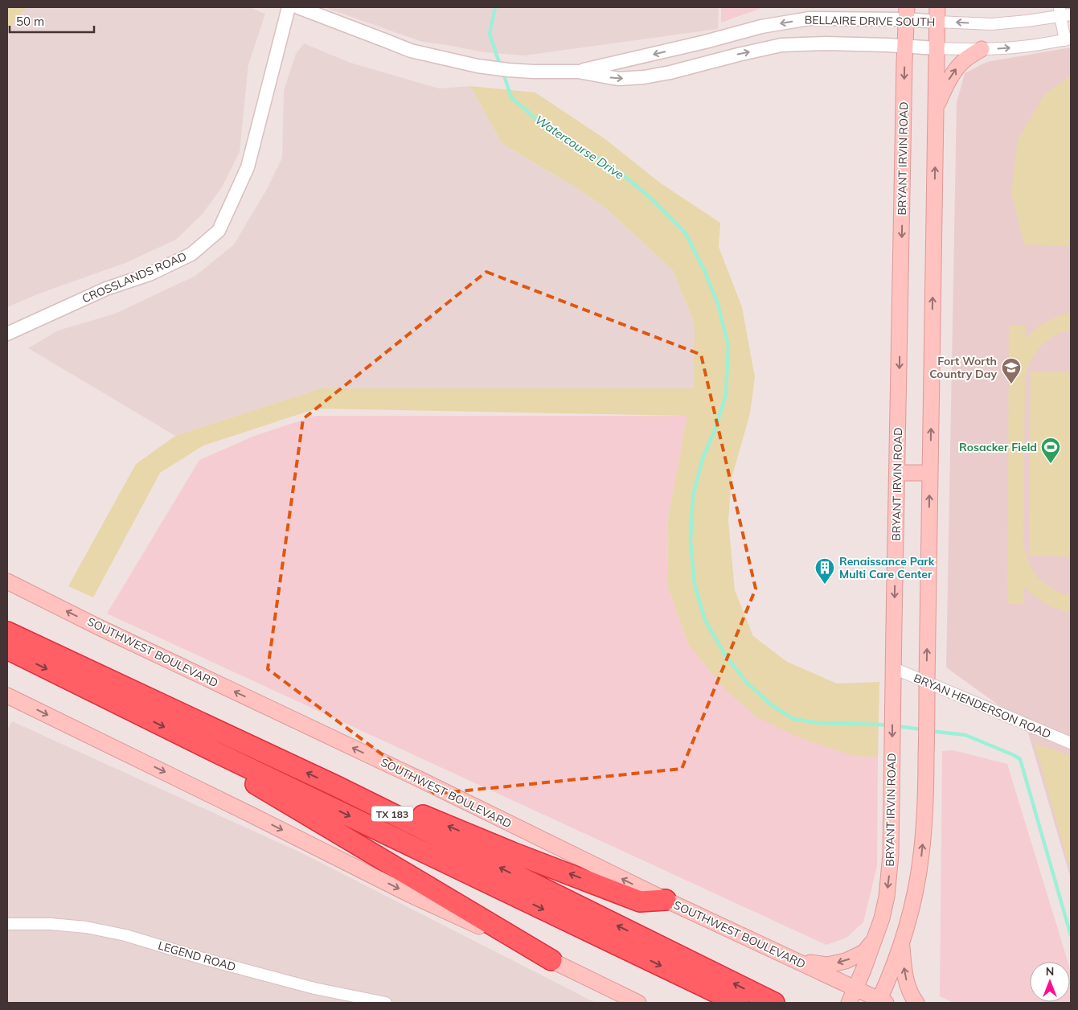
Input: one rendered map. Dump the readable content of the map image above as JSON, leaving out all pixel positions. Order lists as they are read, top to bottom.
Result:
{
  "streets": {
    "highway": ["TX 183"],
    "main road": ["BRYANT IRVIN ROAD", "SOUTHWEST BOULEVARD"],
    "street": [
      "BELLAIRE DRIVE SOUTH",
      "CROSSLANDS ROAD",
      "BRYAN HENDERSON ROAD",
      "LEGEND ROAD"
    ]
  },
  "crossings": [
    ["BELLAIRE DRIVE SOUTH", "BRYANT IRVIN ROAD"],
    ["BRYANT IRVIN ROAD", "SOUTHWEST BOULEVARD"],
    ["BRYANT IRVIN ROAD", "BRYAN HENDERSON ROAD"]
  ],
  "water": ["Watercourse Drive"],
  "places": {
    "school or university": ["Fort Worth Country Day"],
    "sports": ["Rosacker Field"],
    "building": ["Renaissance Park Multi Care Center"]
  },
  "scale_bar": "50 m",
  "north": "top"
}
